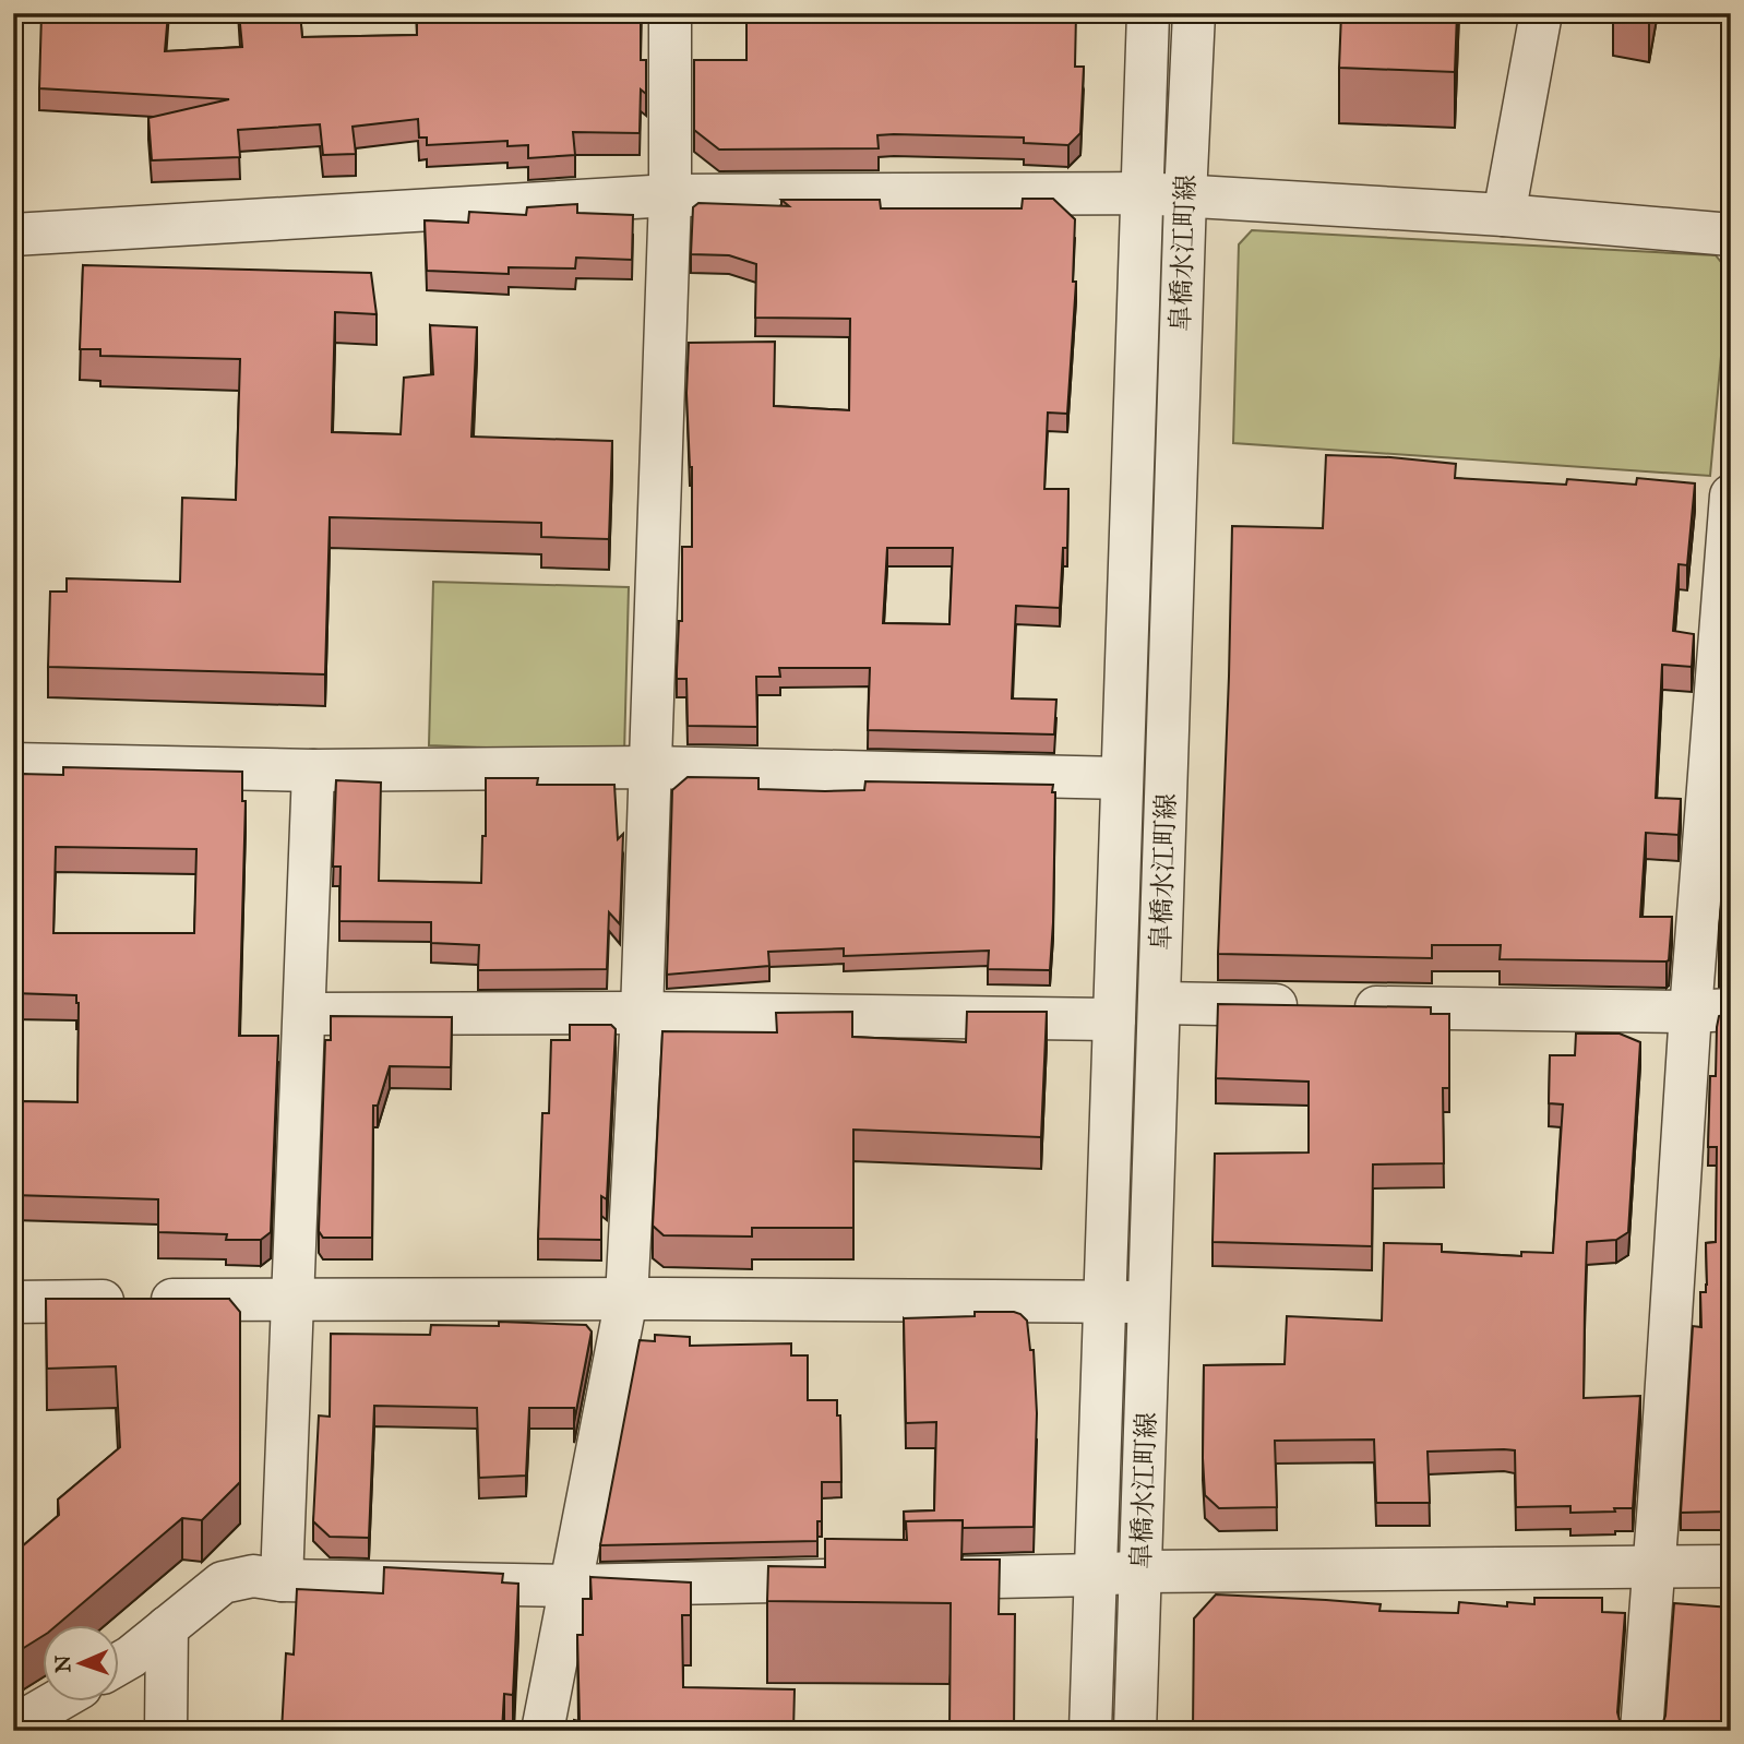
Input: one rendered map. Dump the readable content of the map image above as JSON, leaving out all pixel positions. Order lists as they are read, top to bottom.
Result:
{
  "streets": {
    "street": ["皐橋水江町線"]
  },
  "north": "left"
}
